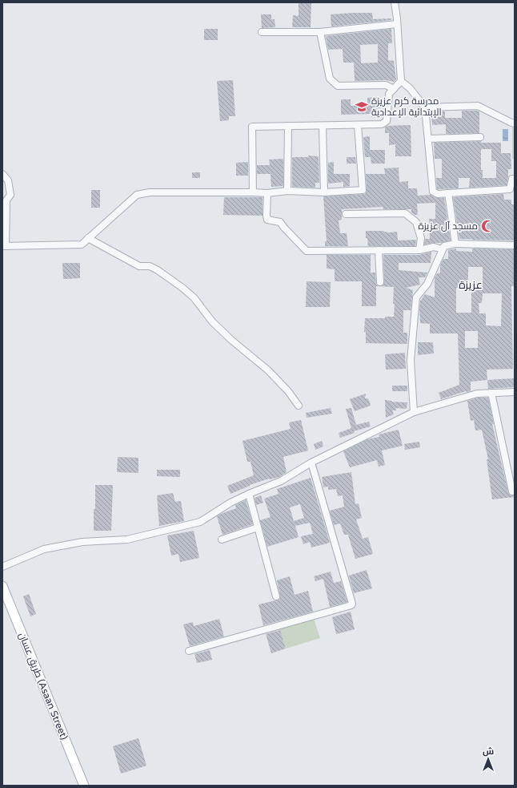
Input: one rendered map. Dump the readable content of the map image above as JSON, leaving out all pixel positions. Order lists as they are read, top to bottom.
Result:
{
  "streets": {
    "street": ["طريق عسان (Asaan Street)"]
  },
  "districts": ["عزيزة"],
  "places": {
    "school or university": ["مدرسة كرم عزيزة الإبتدائية الإعدادية"],
    "mosque": ["مسجد آل عزيزة"]
  },
  "north": "top"
}
